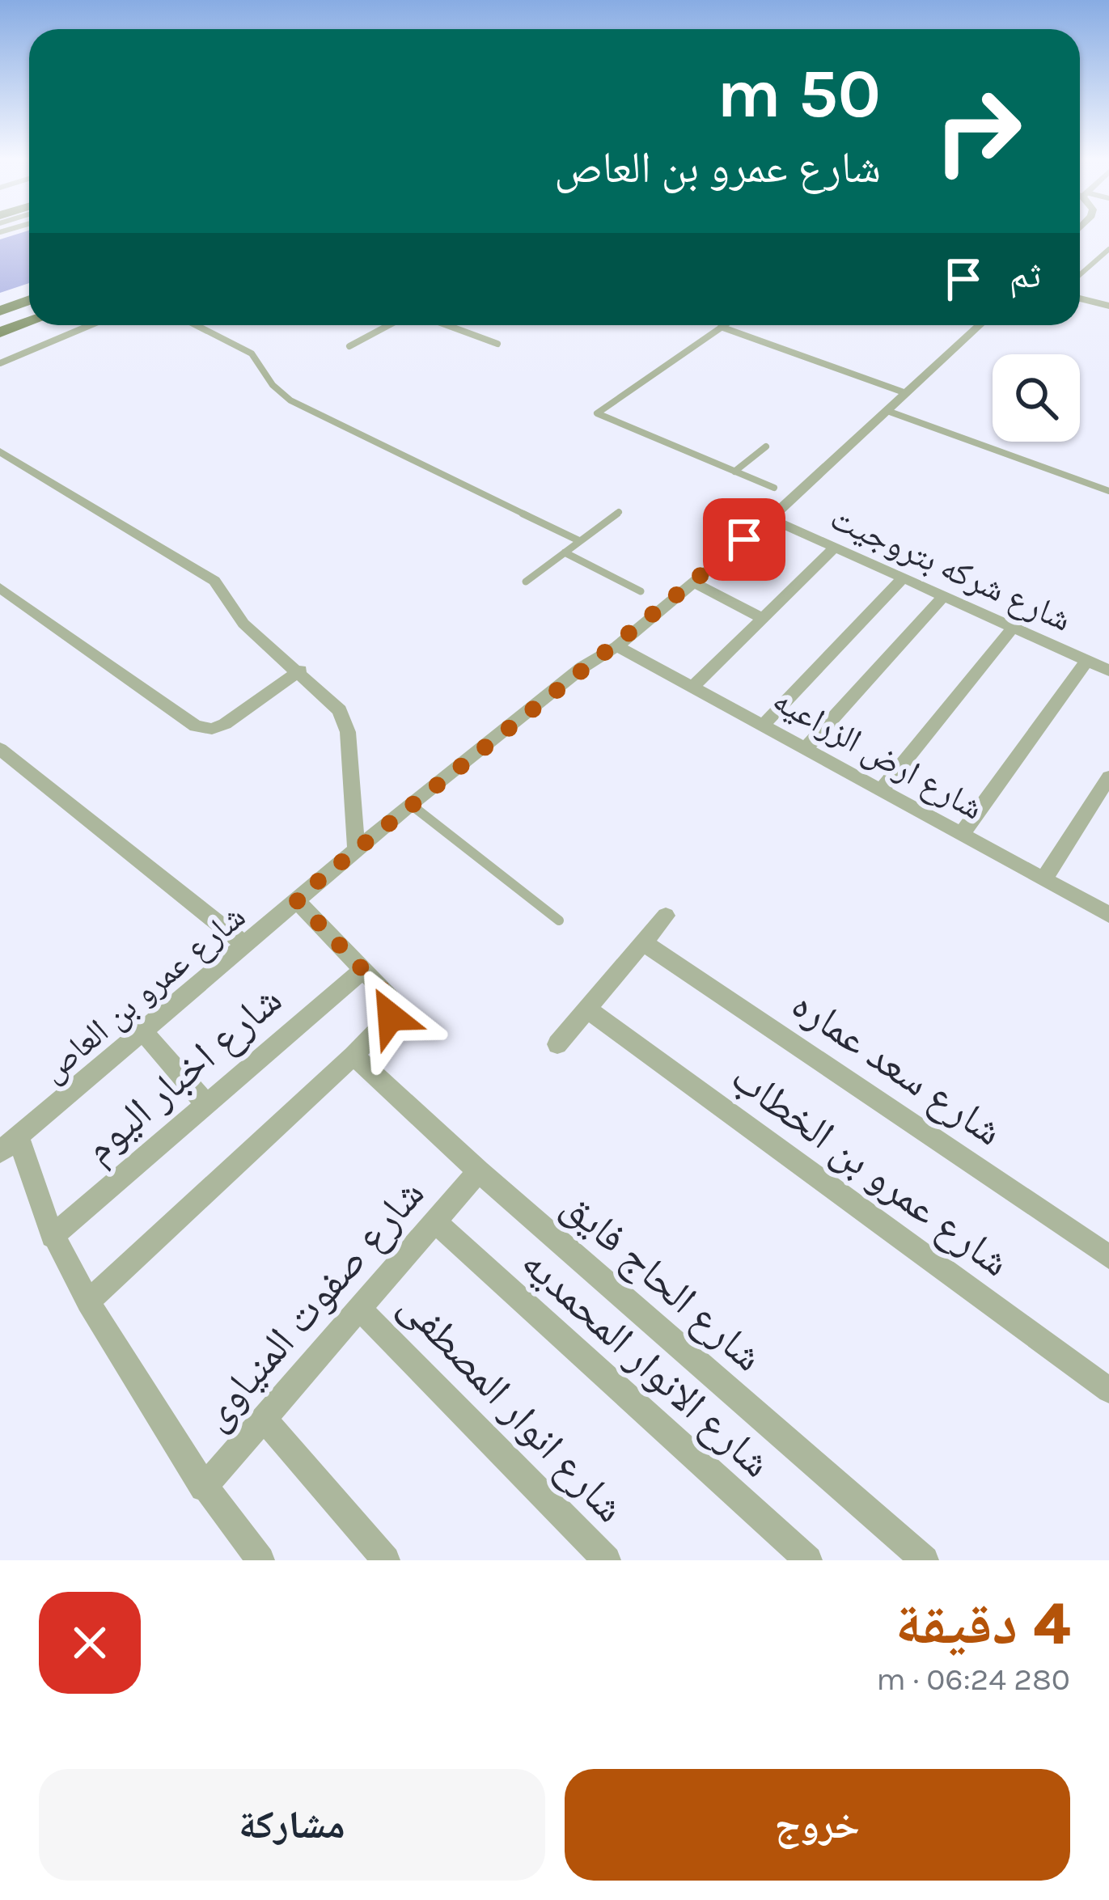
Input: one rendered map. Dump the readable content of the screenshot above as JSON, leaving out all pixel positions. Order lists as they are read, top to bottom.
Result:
{
  "streets": {
    "street": [
      "شارع شركه بتروجيت",
      "شارع ارض الزراعيه",
      "شارع عمرو بن العاص",
      "شارع سعد عماره",
      "شارع اخبار اليوم",
      "شارع عمرو بن الخطاب",
      "شارع الحاج فايق",
      "شارع صفوت المنياوى",
      "شارع الانوار المحمديه",
      "شارع انوار المصطفى"
    ]
  },
  "crossings": [
    ["شارع شركه بتروجيت", "شارع عمرو بن العاص"],
    ["شارع ارض الزراعيه", "شارع عمرو بن العاص"],
    ["شارع الحاج فايق", "شارع صفوت المنياوى"],
    ["شارع صفوت المنياوى", "شارع الانوار المحمديه"],
    ["شارع صفوت المنياوى", "شارع انوار المصطفى"]
  ],
  "page": {
    "turn": ["50 m", "شارع عمرو بن العاص"],
    "then": "ثم",
    "heading": ["4 دقيقة", "280 m · 06:24"],
    "buttons": ["خروج", "مشاركة"]
  }
}
